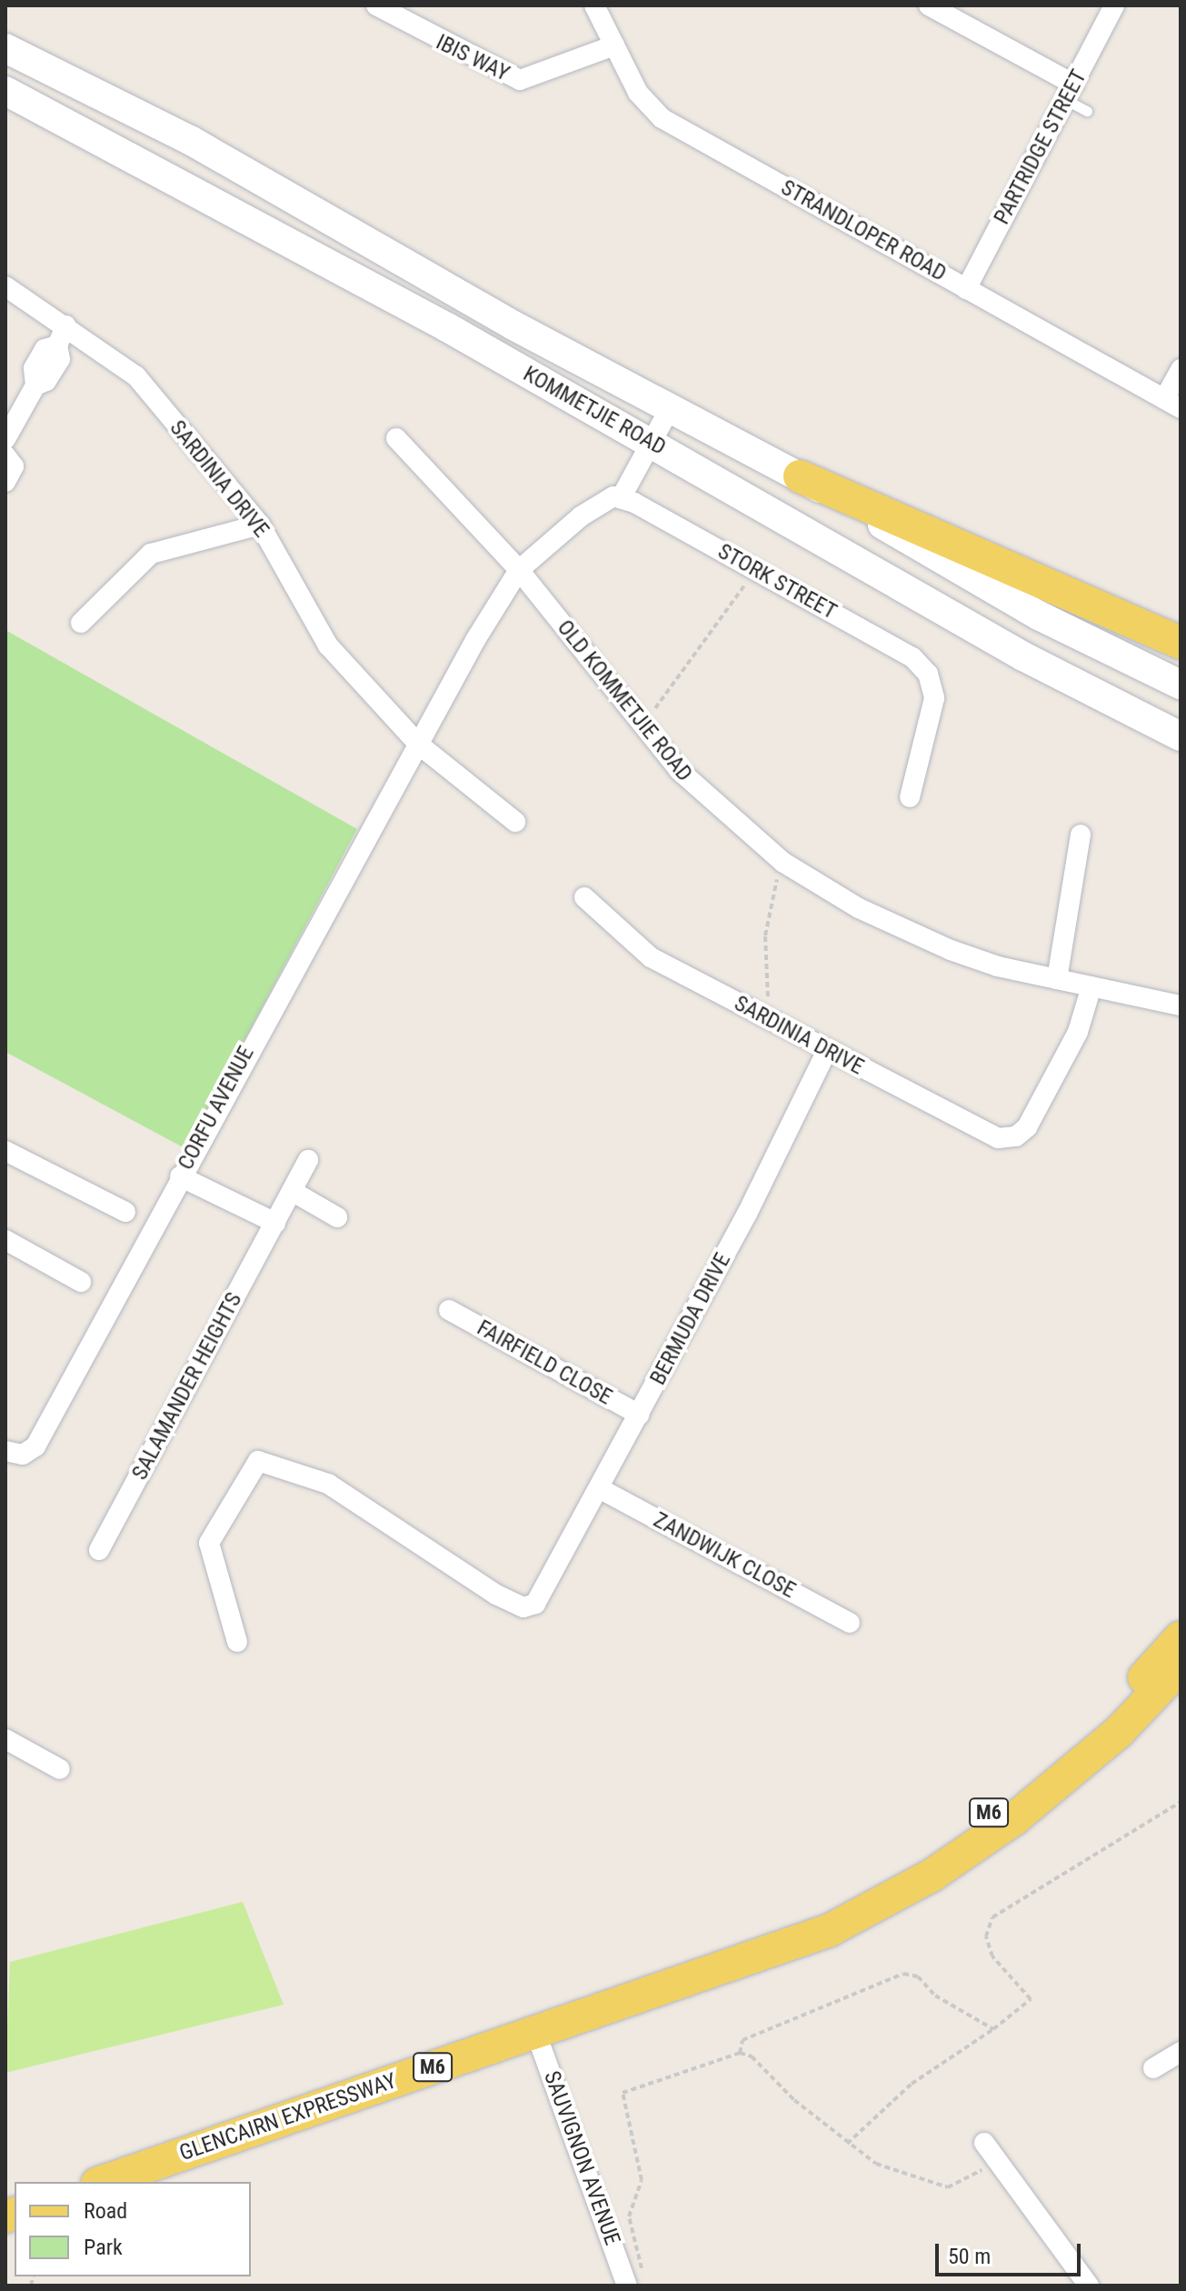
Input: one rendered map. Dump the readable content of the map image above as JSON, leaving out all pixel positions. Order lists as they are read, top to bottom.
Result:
{
  "streets": {
    "main road": ["KOMMETJIE ROAD", "M6", "GLENCAIRN EXPRESSWAY"],
    "street": [
      "IBIS WAY",
      "PARTRIDGE STREET",
      "STRANDLOPER ROAD",
      "SARDINIA DRIVE",
      "STORK STREET",
      "OLD KOMMETJIE ROAD",
      "CORFU AVENUE",
      "BERMUDA DRIVE",
      "FAIRFIELD CLOSE",
      "SALAMANDER HEIGHTS",
      "ZANDWIJK CLOSE",
      "SAUVIGNON AVENUE"
    ]
  },
  "crossings": [
    ["IBIS WAY", "STRANDLOPER ROAD"],
    ["PARTRIDGE STREET", "STRANDLOPER ROAD"],
    ["SARDINIA DRIVE", "OLD KOMMETJIE ROAD"],
    ["SARDINIA DRIVE", "CORFU AVENUE"],
    ["SARDINIA DRIVE", "BERMUDA DRIVE"],
    ["OLD KOMMETJIE ROAD", "CORFU AVENUE"],
    ["BERMUDA DRIVE", "FAIRFIELD CLOSE"],
    ["BERMUDA DRIVE", "ZANDWIJK CLOSE"],
    ["GLENCAIRN EXPRESSWAY", "SAUVIGNON AVENUE"]
  ],
  "legend": ["Road", "Park"],
  "scale_bar": "50 m"
}
